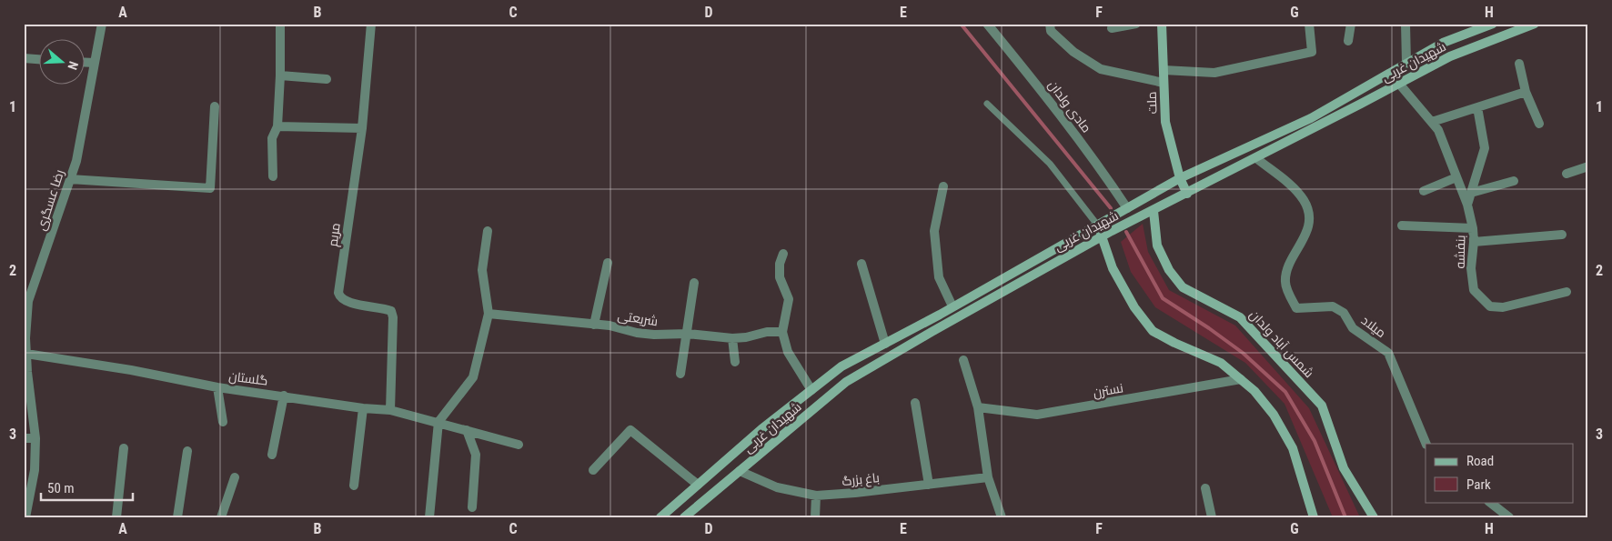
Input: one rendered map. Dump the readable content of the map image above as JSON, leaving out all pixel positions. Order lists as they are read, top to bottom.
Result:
{
  "streets": {
    "main road": ["شهیدان غربی", "ملت", "شمس آباد ولدان"],
    "street": [
      "مادی ولدان",
      "رضا عسگری",
      "مریم",
      "بنفشه",
      "شریعتی",
      "میلاد",
      "گلستان",
      "نسترن",
      "باغ بزرگ"
    ]
  },
  "crossings": [
    ["شهیدان غربی", "ملت"],
    ["شهیدان غربی", "مادی ولدان"],
    ["شهیدان غربی", "بنفشه"],
    ["شهیدان غربی", "میلاد"],
    ["شهیدان غربی", "شمس آباد ولدان"],
    ["شهیدان غربی", "باغ بزرگ"],
    ["رضا عسگری", "گلستان"],
    ["مریم", "گلستان"]
  ],
  "legend": ["Road", "Park"],
  "scale_bar": "50 m",
  "north": "right",
  "grid": {
    "columns": [
      "A",
      "B",
      "C",
      "D",
      "E",
      "F",
      "G",
      "H"
    ],
    "rows": ["1", "2", "3"]
  }
}
